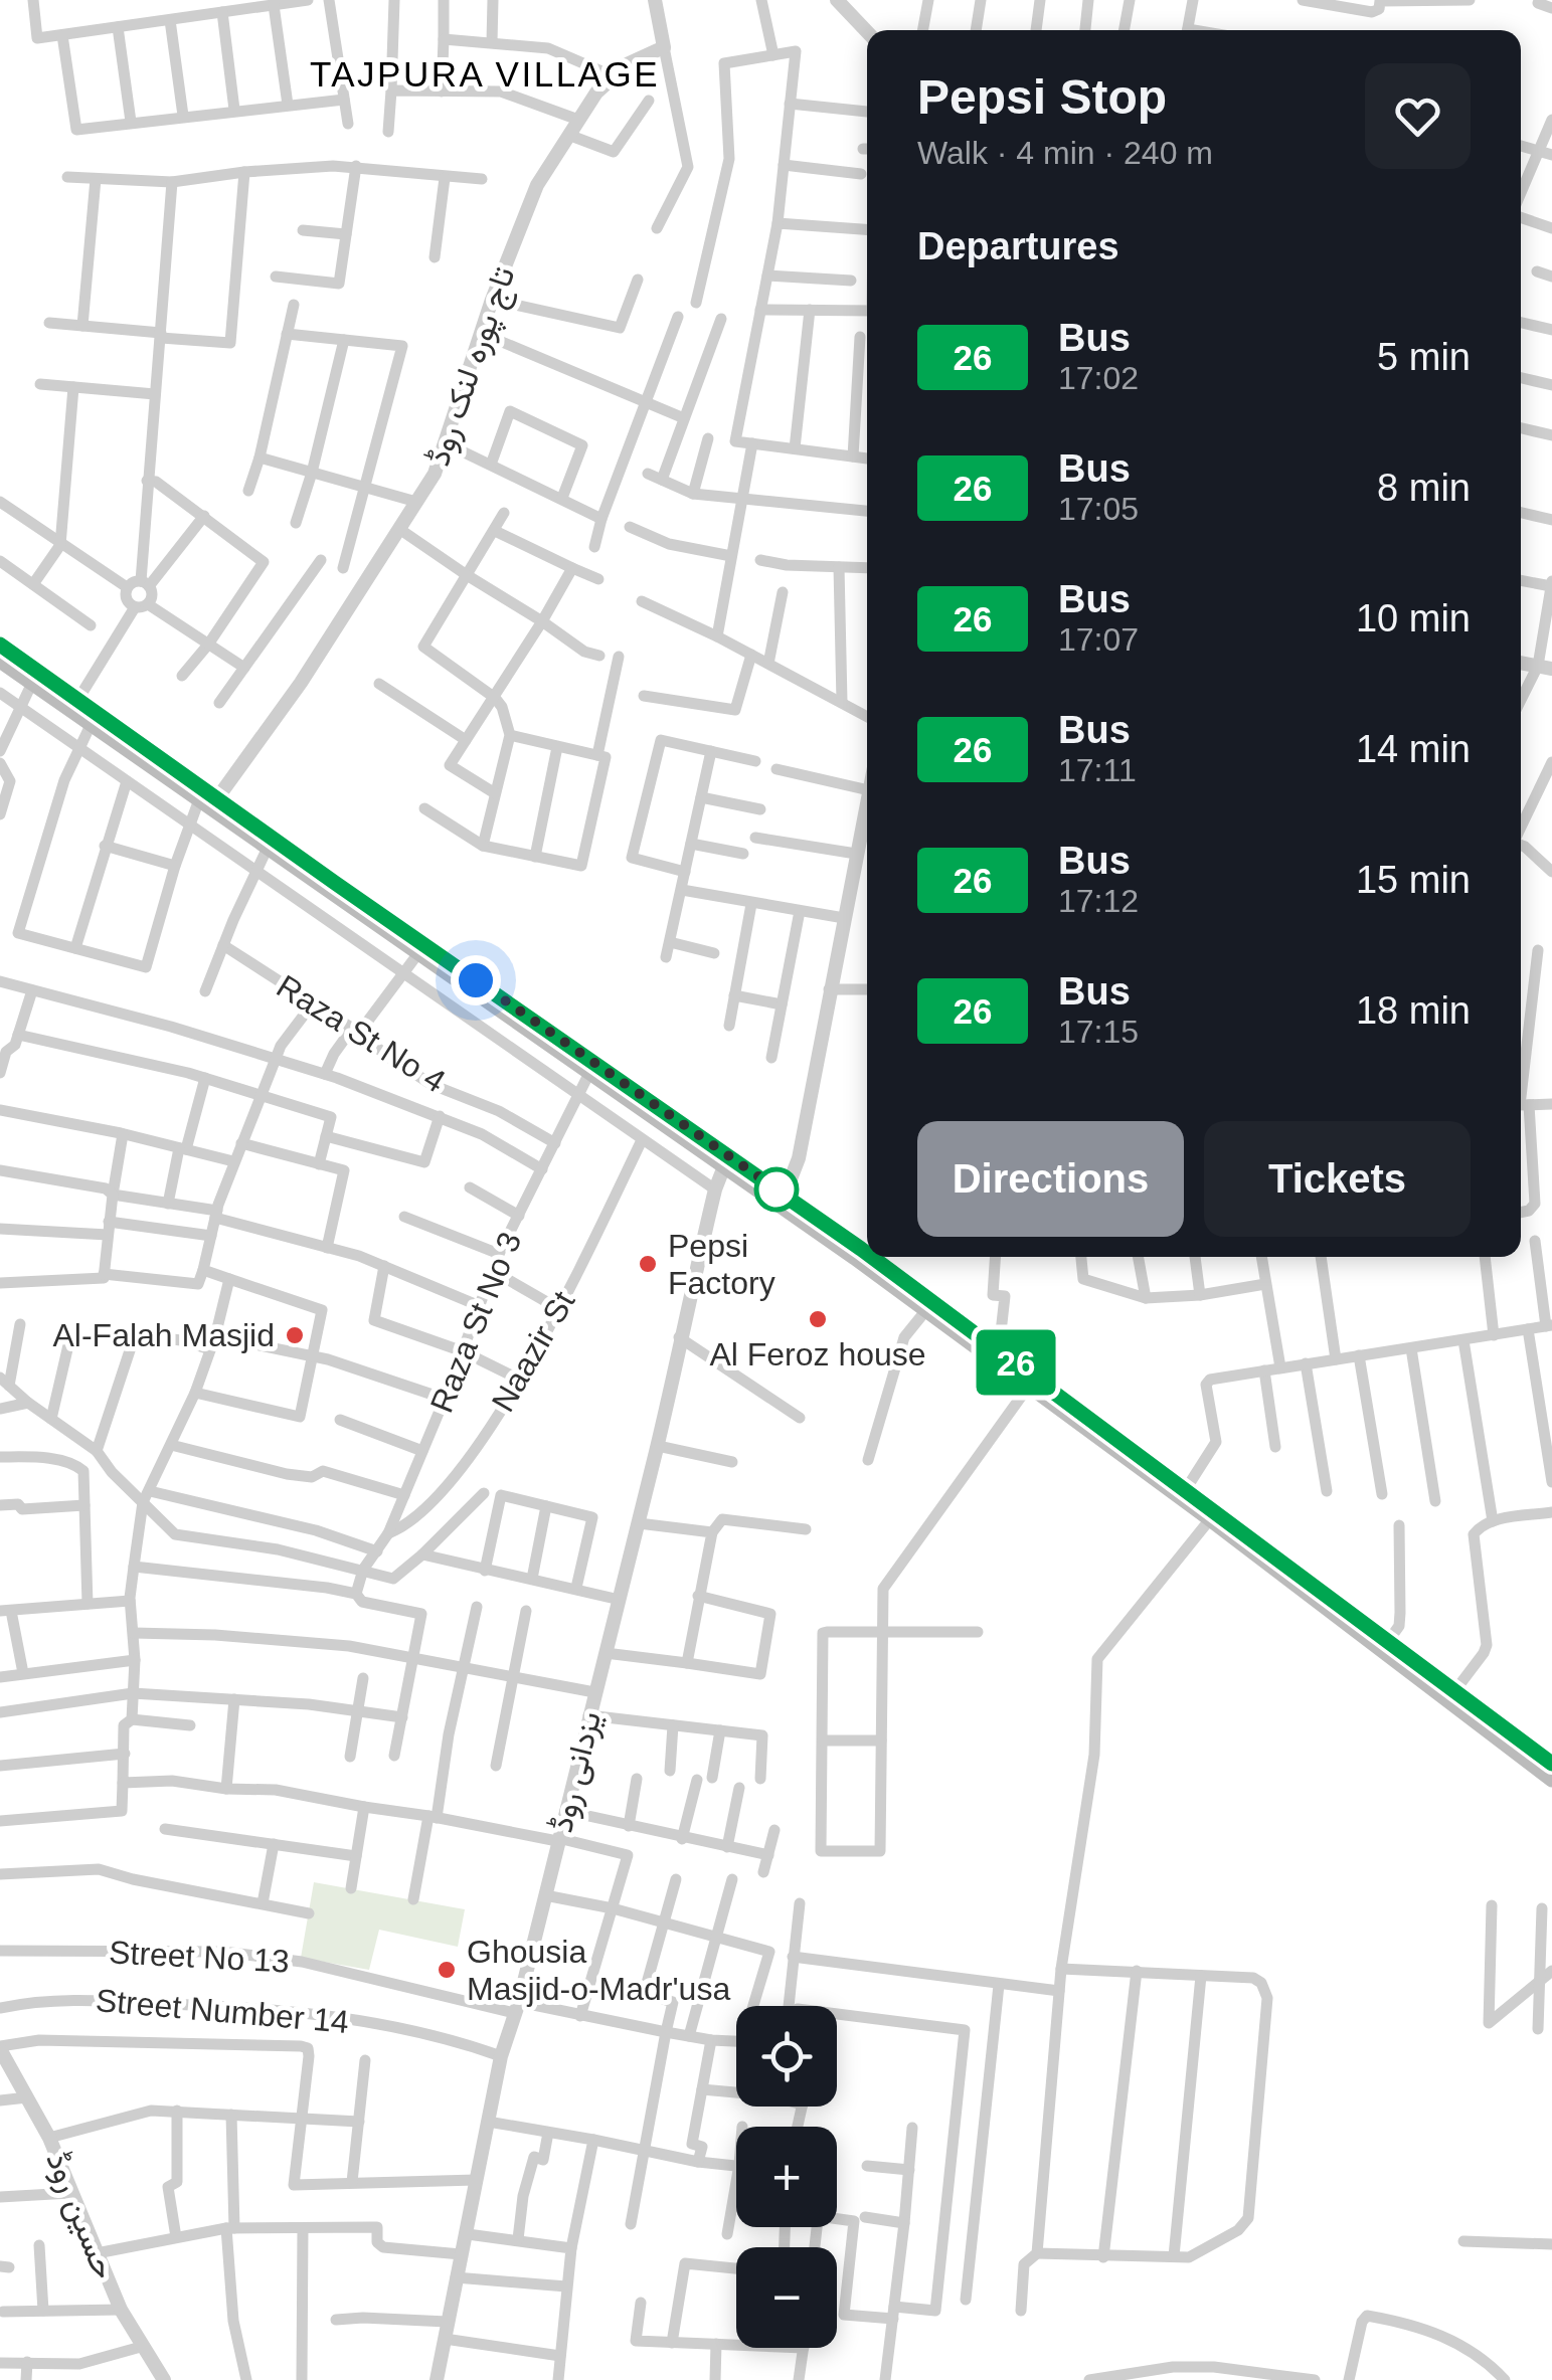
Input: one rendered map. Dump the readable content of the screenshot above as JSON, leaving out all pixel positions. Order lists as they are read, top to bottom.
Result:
{
  "streets": {
    "street": [
      "تاج پورہ لنک روڈ",
      "Raza St No 4",
      "Raza St No 3",
      "Naazir St",
      "یزدانی روڈ",
      "Street No 13",
      "Street Number 14",
      "حسین روڈ"
    ]
  },
  "crossings": [
    ["Raza St No 4", "Raza St No 3"],
    ["Raza St No 3", "Naazir St"],
    ["یزدانی روڈ", "Street No 13"],
    ["یزدانی روڈ", "Street Number 14"]
  ],
  "districts": ["TAJPURA VILLAGE"],
  "places": [
    "Pepsi Factory",
    "Al Feroz house",
    "Al-Falah Masjid",
    "Ghousia Masjid-o-Madr'usa"
  ],
  "lines": ["bus line 26"],
  "page": {
    "on_map": "26",
    "heading": [
      ["Pepsi Stop", "Walk · 4 min · 240 m"],
      "Departures"
    ],
    "list": [
      {
        "mark": "26",
        "name": "Bus",
        "note": "17:02",
        "value": "5 min"
      },
      {
        "mark": "26",
        "name": "Bus",
        "note": "17:05",
        "value": "8 min"
      },
      {
        "mark": "26",
        "name": "Bus",
        "note": "17:07",
        "value": "10 min"
      },
      {
        "mark": "26",
        "name": "Bus",
        "note": "17:11",
        "value": "14 min"
      },
      {
        "mark": "26",
        "name": "Bus",
        "note": "17:12",
        "value": "15 min"
      },
      {
        "mark": "26",
        "name": "Bus",
        "note": "17:15",
        "value": "18 min"
      }
    ],
    "buttons": ["Directions", "Tickets"],
    "map_buttons": ["+", "−"]
  }
}
